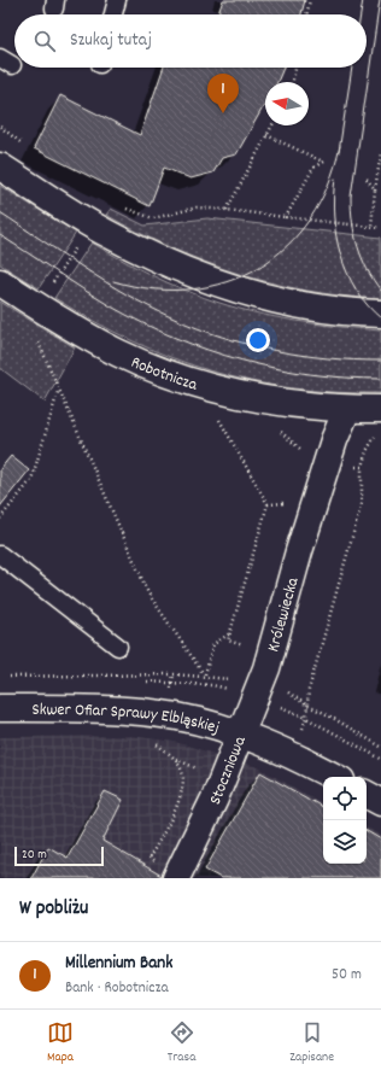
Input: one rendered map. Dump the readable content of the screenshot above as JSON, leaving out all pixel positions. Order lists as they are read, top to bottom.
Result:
{
  "streets": {
    "street": [
      "Robotnicza",
      "Królewiecka",
      "Skwer Ofiar Sprawy Elbląskiej",
      "Stoczniowa"
    ]
  },
  "crossings": [
    ["Robotnicza", "Królewiecka"],
    ["Królewiecka", "Skwer Ofiar Sprawy Elbląskiej"],
    ["Królewiecka", "Stoczniowa"],
    ["Skwer Ofiar Sprawy Elbląskiej", "Stoczniowa"]
  ],
  "scale_bar": "20 m",
  "north": "left",
  "page": {
    "search": "Szukaj tutaj",
    "pins": "1",
    "scale": "20 m",
    "heading": "W pobliżu",
    "list": [
      {
        "mark": "1",
        "name": "Millennium Bank",
        "note": "Bank · Robotnicza",
        "value": "50 m"
      }
    ],
    "nav": ["Mapa", "Trasa", "Zapisane"]
  }
}
